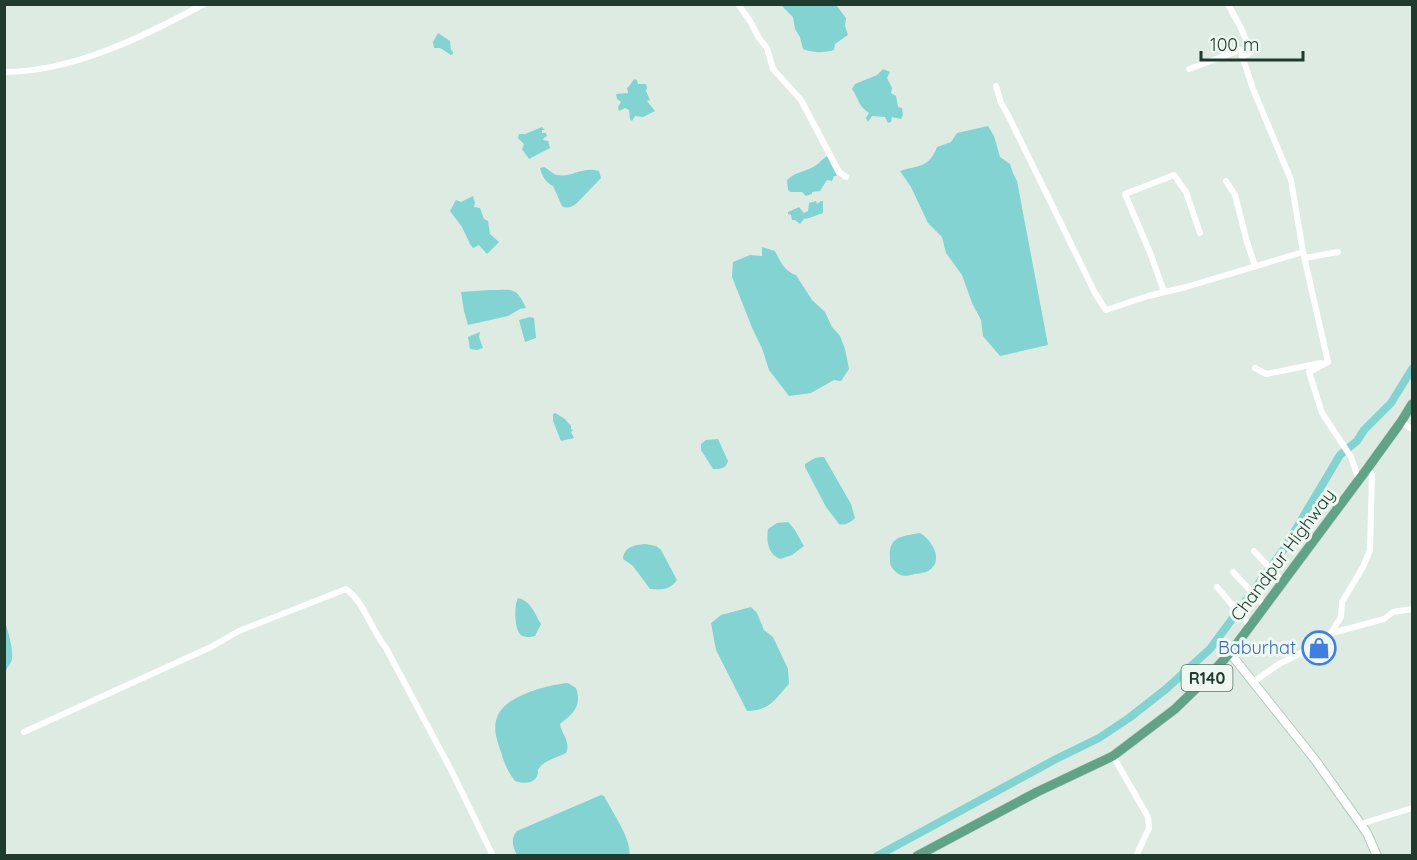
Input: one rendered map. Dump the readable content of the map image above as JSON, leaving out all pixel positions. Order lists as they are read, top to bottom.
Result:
{
  "streets": {
    "main road": ["Chandpur Highway", "R140"]
  },
  "places": {
    "shop": ["Baburhat"]
  },
  "scale_bar": "100 m"
}
